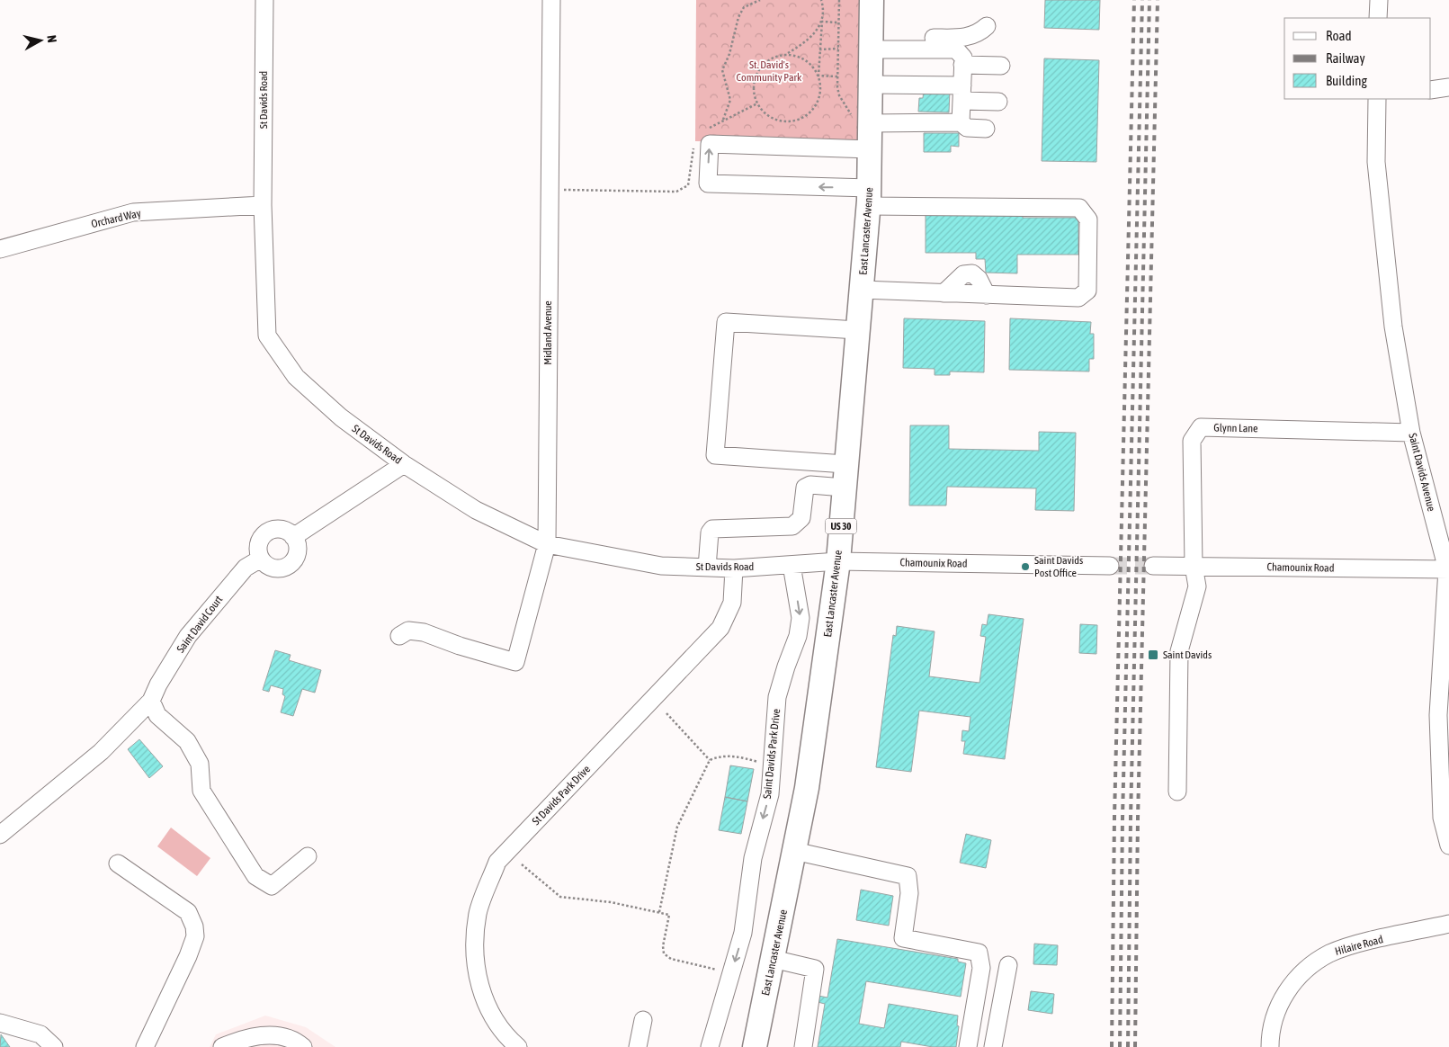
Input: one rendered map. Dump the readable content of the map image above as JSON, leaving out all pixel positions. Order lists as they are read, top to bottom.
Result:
{
  "streets": {
    "highway": ["East Lancaster Avenue", "US 30"],
    "street": [
      "St Davids Road",
      "Orchard Way",
      "Midland Avenue",
      "Glynn Lane",
      "Saint Davids Avenue",
      "Chamounix Road",
      "Saint David Court",
      "Saint Davids Park Drive",
      "St Davids Park Drive",
      "Hilaire Road"
    ]
  },
  "crossings": [
    ["St Davids Road", "Orchard Way"],
    ["St Davids Road", "East Lancaster Avenue"],
    ["St Davids Road", "Midland Avenue"],
    ["St Davids Road", "Chamounix Road"],
    ["St Davids Road", "Saint Davids Park Drive"],
    ["St Davids Road", "St Davids Park Drive"],
    ["East Lancaster Avenue", "Chamounix Road"],
    ["Glynn Lane", "Saint Davids Avenue"],
    ["Glynn Lane", "Chamounix Road"],
    ["Saint Davids Avenue", "Chamounix Road"]
  ],
  "one_way": ["Saint Davids Park Drive"],
  "parks": ["St. David's Community Park"],
  "places": {
    "other": ["Saint Davids Post Office"],
    "transit": ["Saint Davids"]
  },
  "legend": ["Road", "Railway", "Building"],
  "north": "right"
}
